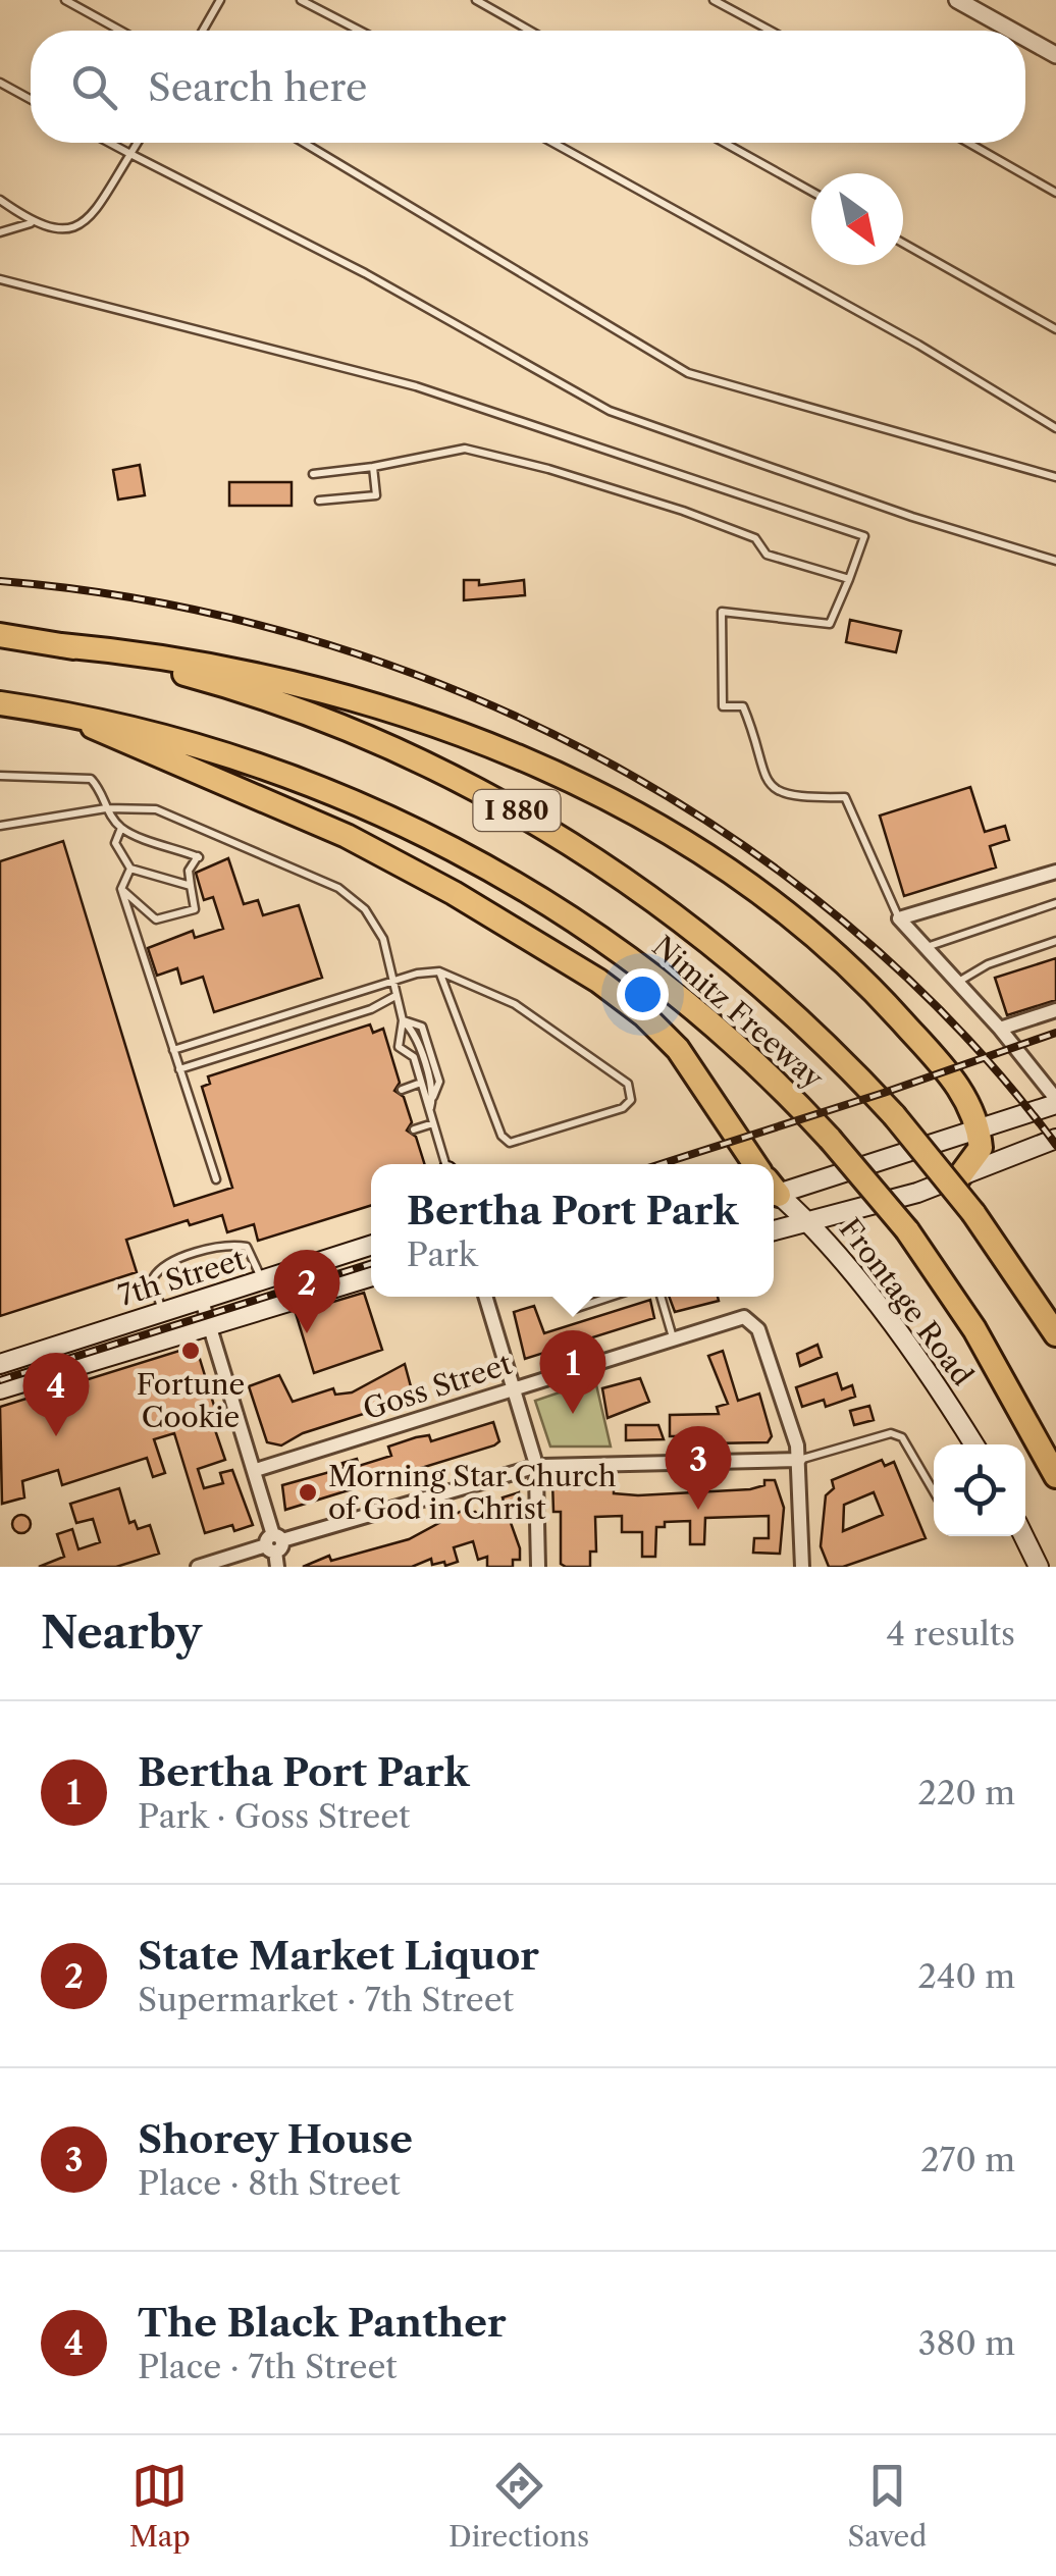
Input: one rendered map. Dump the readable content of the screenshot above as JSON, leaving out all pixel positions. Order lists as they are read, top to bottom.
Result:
{
  "streets": {
    "highway": ["I 880", "Nimitz Freeway"],
    "main road": ["7th Street", "Frontage Road"],
    "street": ["Goss Street"]
  },
  "places": ["Fortune Cookie", "Morning Star Church of God in Christ"],
  "north": "bottom right",
  "page": {
    "search": "Search here",
    "popup": ["Bertha Port Park", "Park"],
    "pins": [
      "2",
      "1",
      "4",
      "3"
    ],
    "heading": ["Nearby", "4 results"],
    "list": [
      {
        "mark": "1",
        "name": "Bertha Port Park",
        "note": "Park · Goss Street",
        "value": "220 m"
      },
      {
        "mark": "2",
        "name": "State Market Liquor",
        "note": "Supermarket · 7th Street",
        "value": "240 m"
      },
      {
        "mark": "3",
        "name": "Shorey House",
        "note": "Place · 8th Street",
        "value": "270 m"
      },
      {
        "mark": "4",
        "name": "The Black Panther",
        "note": "Place · 7th Street",
        "value": "380 m"
      }
    ],
    "nav": ["Map", "Directions", "Saved"]
  }
}
